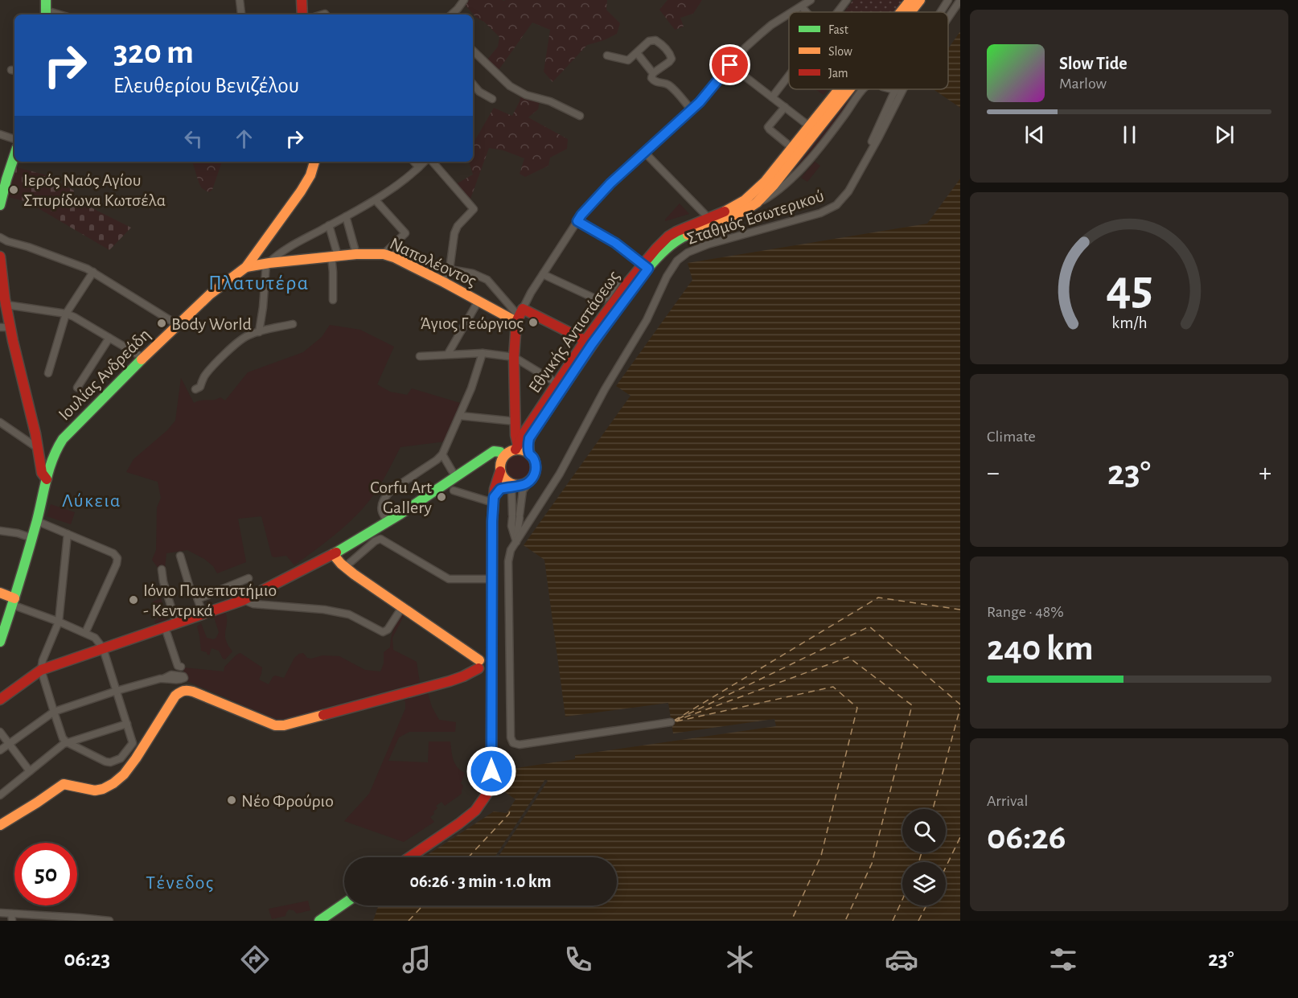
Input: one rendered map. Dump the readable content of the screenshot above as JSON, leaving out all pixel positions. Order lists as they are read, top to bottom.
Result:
{
  "streets": {
    "main road": ["Ναπολέοντος", "Εθνικής Αντιστάσεως", "Ιουλίας Ανδρεάδη"],
    "street": ["Σταθμός Εσωτερικού"]
  },
  "crossings": [
    ["Ναπολέοντος", "Εθνικής Αντιστάσεως"],
    ["Ναπολέοντος", "Ιουλίας Ανδρεάδη"]
  ],
  "districts": ["Πλατυτέρα", "Λύκεια", "Τένεδος"],
  "places": [
    "Ιερός Ναός Αγίου Σπυρίδωνα Κωτσέλα",
    "Άγιος Γεώργιος",
    "Body World",
    "Corfu Art Gallery",
    "Ιόνιο Πανεπιστήμιο - Κεντρικά",
    "Νέο Φρούριο"
  ],
  "legend": ["Fast", "Slow", "Jam"],
  "page": {
    "turn": ["320 m", "Ελευθερίου Βενιζέλου"],
    "song": ["Slow Tide", "Marlow"],
    "tile": [
      "Climate",
      ["Range · 48%", "240 km"],
      ["Arrival", "06:26"]
    ],
    "heat": ["−", "23°", "+"],
    "limit": "50",
    "trip": "06:26 · 3 min · 1.0 km",
    "tabs": ["06:23", "23°"],
    "gauge": ["45", "km/h"]
  }
}
